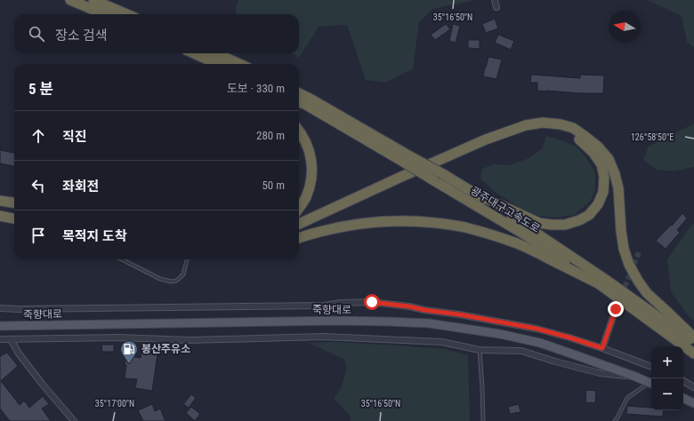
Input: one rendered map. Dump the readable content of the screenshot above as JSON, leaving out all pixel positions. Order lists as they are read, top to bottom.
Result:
{
  "streets": {
    "highway": ["광주대구고속도로"],
    "main road": ["죽향대로"]
  },
  "places": {
    "fuel station": ["봉산주유소"]
  },
  "north": "left",
  "page": {
    "search": "장소 검색",
    "heading": ["5 분", "도보 · 330 m"],
    "list": [
      ["직진", "280 m"],
      ["좌회전", "50 m"],
      "목적지 도착"
    ],
    "map_buttons": ["+", "−"]
  },
  "coordinates": ["35°16'50\"N", "126°58'50\"E", "35°17'00\"N"]
}
